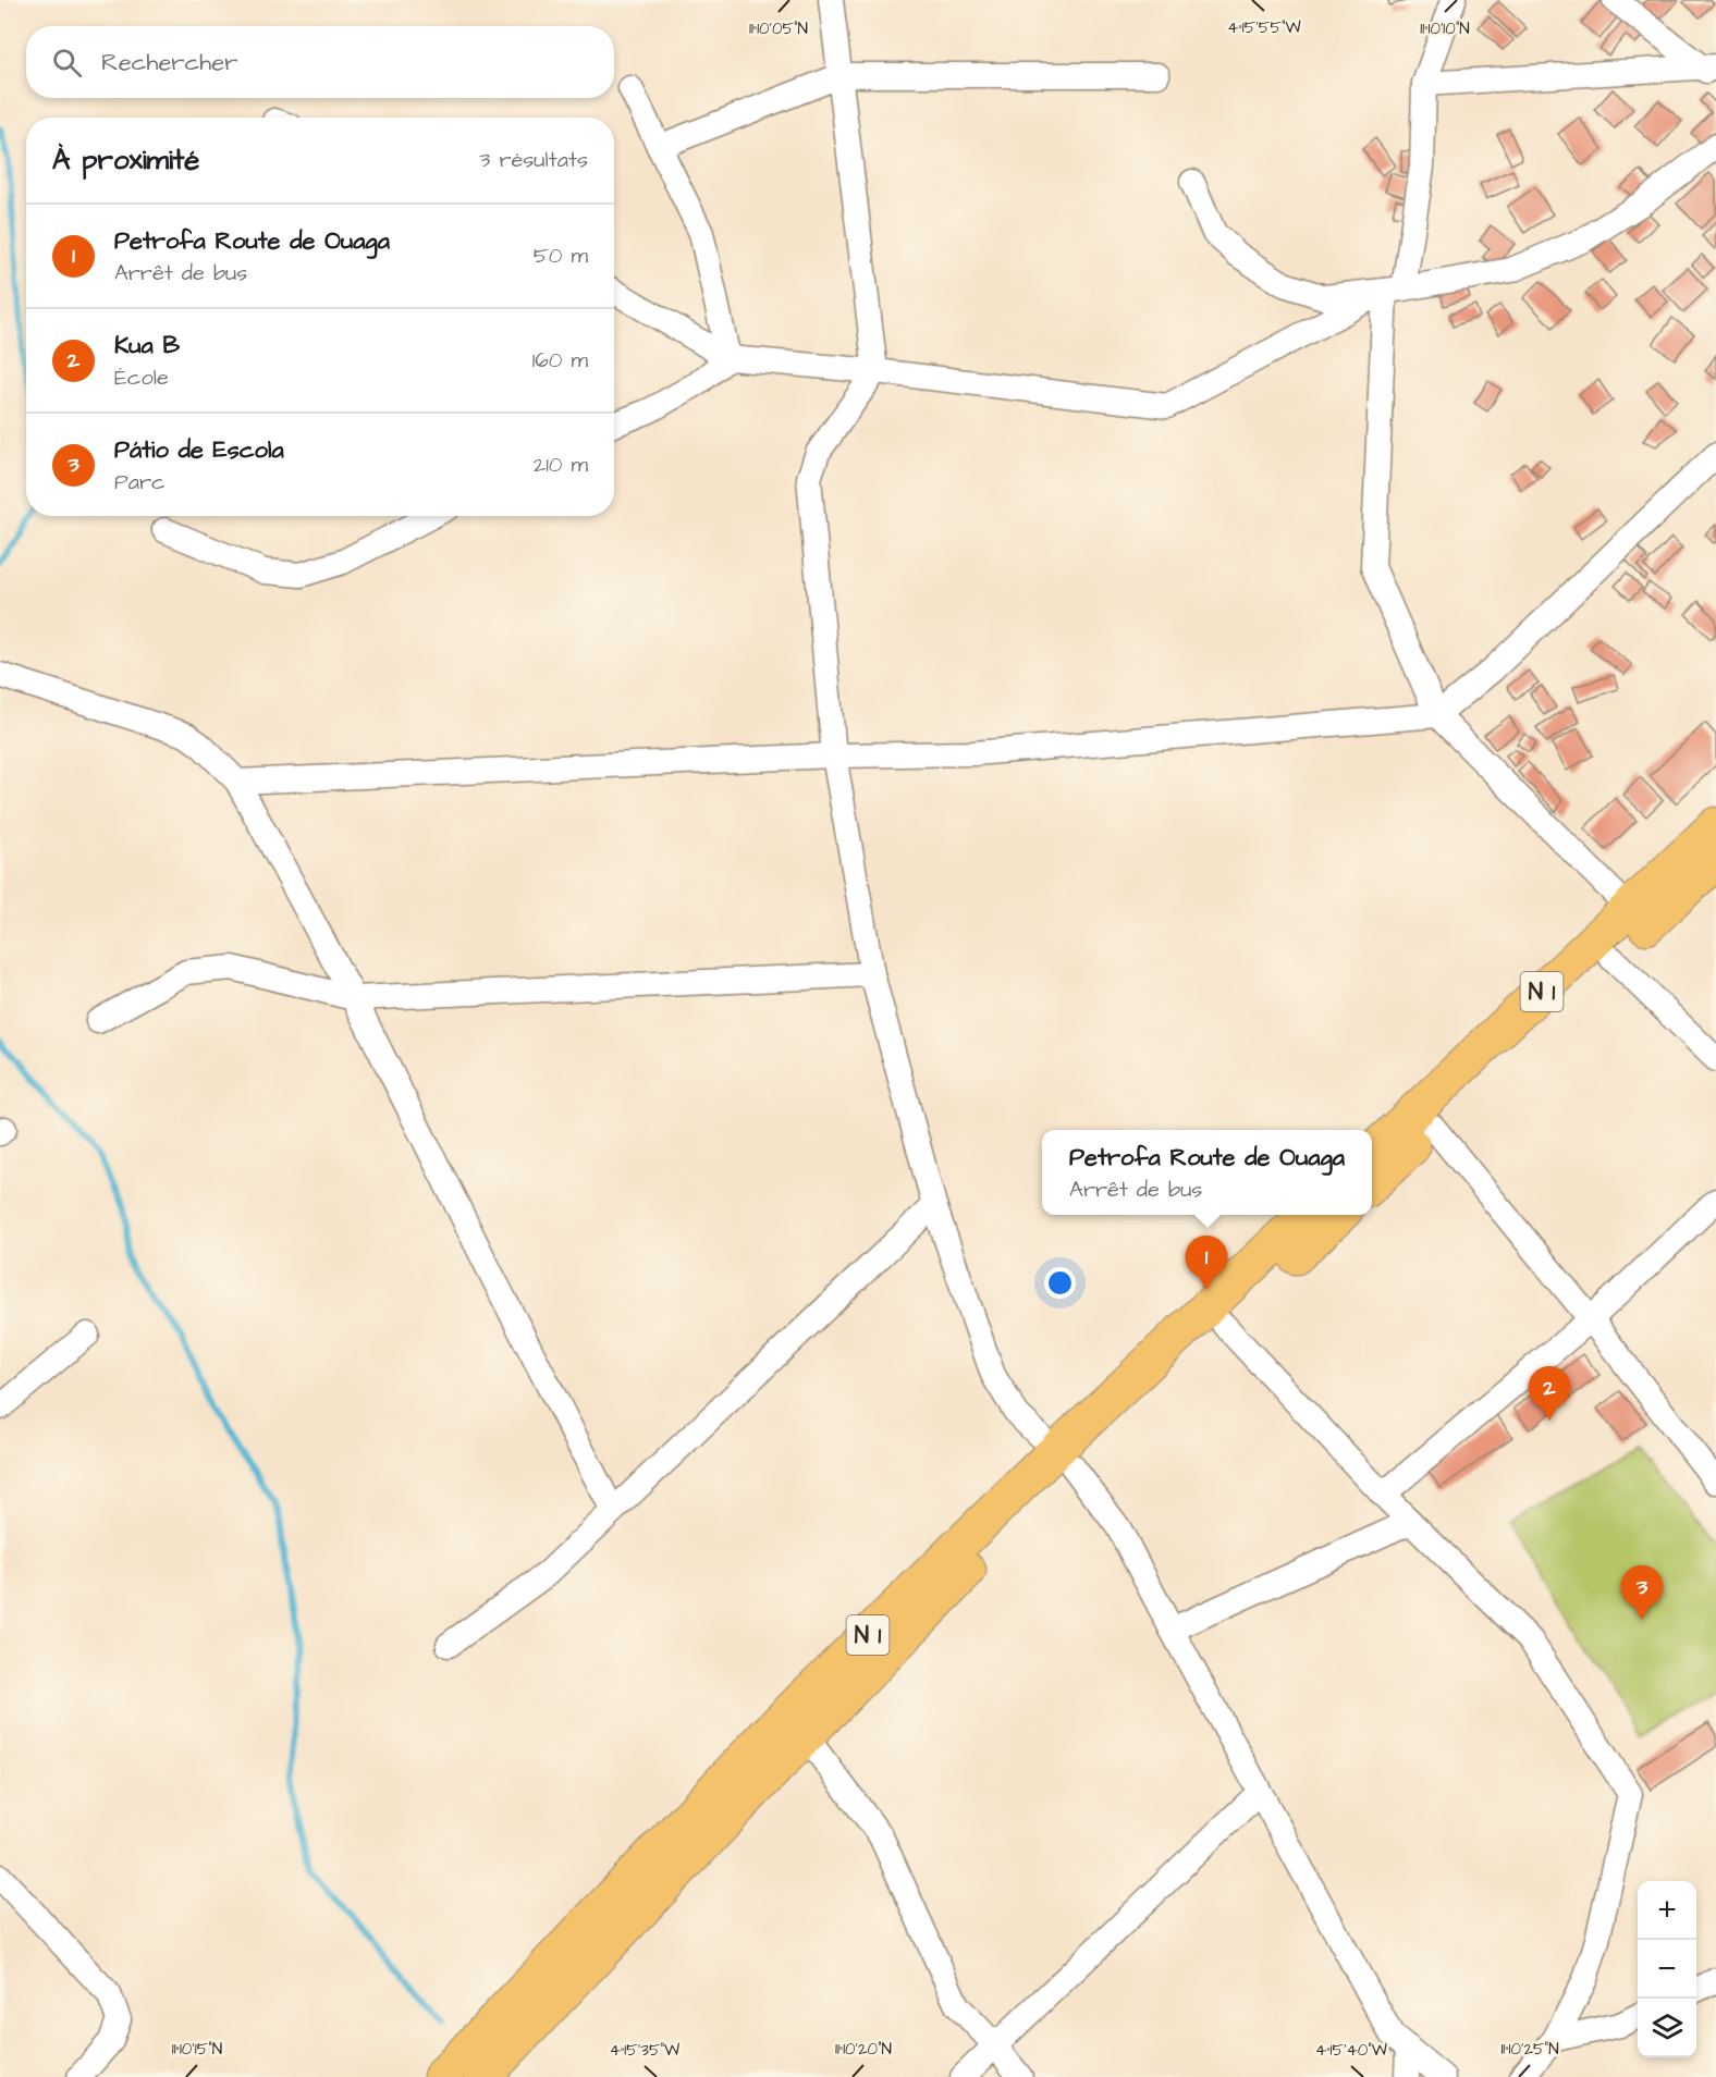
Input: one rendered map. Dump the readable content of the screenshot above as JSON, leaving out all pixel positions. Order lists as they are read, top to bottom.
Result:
{
  "streets": {
    "highway": ["N 1"]
  },
  "page": {
    "search": "Rechercher",
    "heading": ["À proximité", "3 résultats"],
    "list": [
      {
        "mark": "1",
        "name": "Petrofa Route de Ouaga",
        "note": "Arrêt de bus",
        "value": "50 m"
      },
      {
        "mark": "2",
        "name": "Kua B",
        "note": "École",
        "value": "160 m"
      },
      {
        "mark": "3",
        "name": "Pátio de Escola",
        "note": "Parc",
        "value": "210 m"
      }
    ],
    "popup": ["Petrofa Route de Ouaga", "Arrêt de bus"],
    "pins": ["1", "2", "3"],
    "map_buttons": ["+", "−"]
  },
  "coordinates": [
    "4°15'55\"W",
    "11°10'05\"N",
    "11°10'10\"N",
    "11°10'15\"N",
    "11°10'20\"N",
    "11°10'25\"N",
    "4°15'35\"W",
    "4°15'40\"W"
  ]
}
